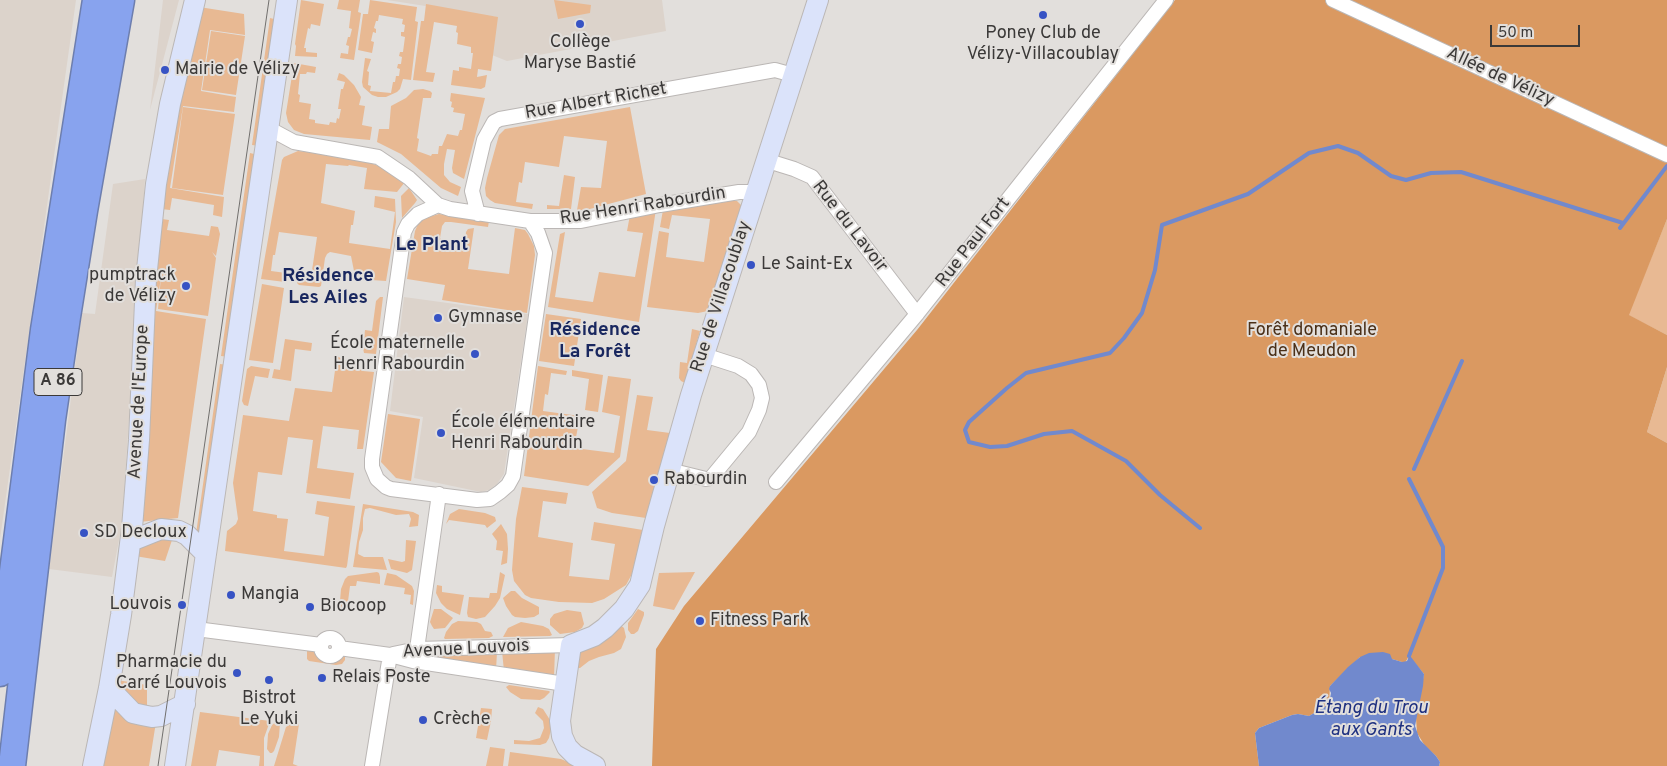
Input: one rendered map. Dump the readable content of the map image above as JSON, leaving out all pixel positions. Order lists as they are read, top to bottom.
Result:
{
  "streets": {
    "highway": ["A 86"],
    "main road": ["Rue de Villacoublay", "Avenue de l'Europe"],
    "street": [
      "Allée de Vélizy",
      "Rue Albert Richet",
      "Rue Henri Rabourdin",
      "Rue du Lavoir",
      "Rue Paul Fort",
      "Avenue Louvois"
    ]
  },
  "crossings": [
    ["Rue Albert Richet", "Rue Henri Rabourdin"],
    ["Rue Albert Richet", "Rue de Villacoublay"],
    ["Rue Henri Rabourdin", "Rue de Villacoublay"],
    ["Rue du Lavoir", "Rue Paul Fort"],
    ["Rue du Lavoir", "Rue de Villacoublay"],
    ["Rue de Villacoublay", "Avenue Louvois"]
  ],
  "districts": ["Le Plant", "Résidence Les Ailes", "Résidence La Forêt"],
  "water": ["Étang du Trou aux Gants"],
  "parks": ["Forêt domaniale de Meudon"],
  "places": [
    "Poney Club de Vélizy-Villacoublay",
    "Collège Maryse Bastié",
    "Mairie de Vélizy",
    "Le Saint-Ex",
    "pumptrack de Vélizy",
    "Gymnase",
    "École maternelle Henri Rabourdin",
    "École élémentaire Henri Rabourdin",
    "Rabourdin",
    "SD Decloux",
    "Mangia",
    "Louvois",
    "Biocoop",
    "Fitness Park",
    "Pharmacie du Carré Louvois",
    "Relais Poste",
    "Bistrot Le Yuki",
    "Crèche"
  ],
  "scale_bar": "50 m"
}
